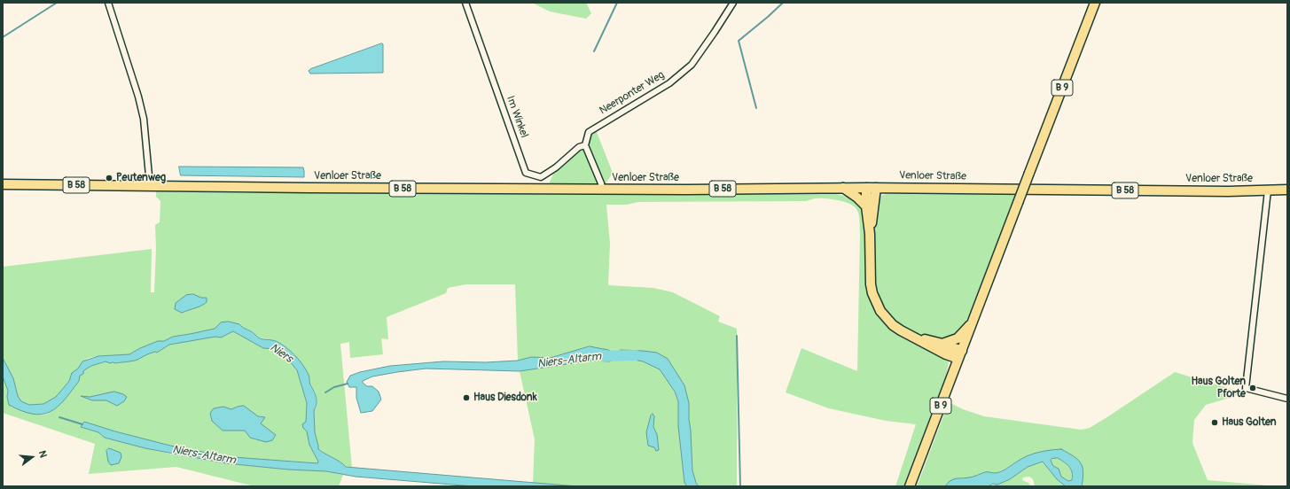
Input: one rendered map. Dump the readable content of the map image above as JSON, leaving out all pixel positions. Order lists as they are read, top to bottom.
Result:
{
  "streets": {
    "main road": ["B 9", "Venloer Straße", "B 58"],
    "street": ["Neerponter Weg", "Im Winkel"]
  },
  "crossings": [
    ["Neerponter Weg", "Im Winkel"]
  ],
  "water": ["Niers", "Niers-Altarm"],
  "places": [
    "Peutenweg",
    "Haus Golten Pforte",
    "Haus Diesdonk",
    "Haus Golten"
  ],
  "north": "right"
}
